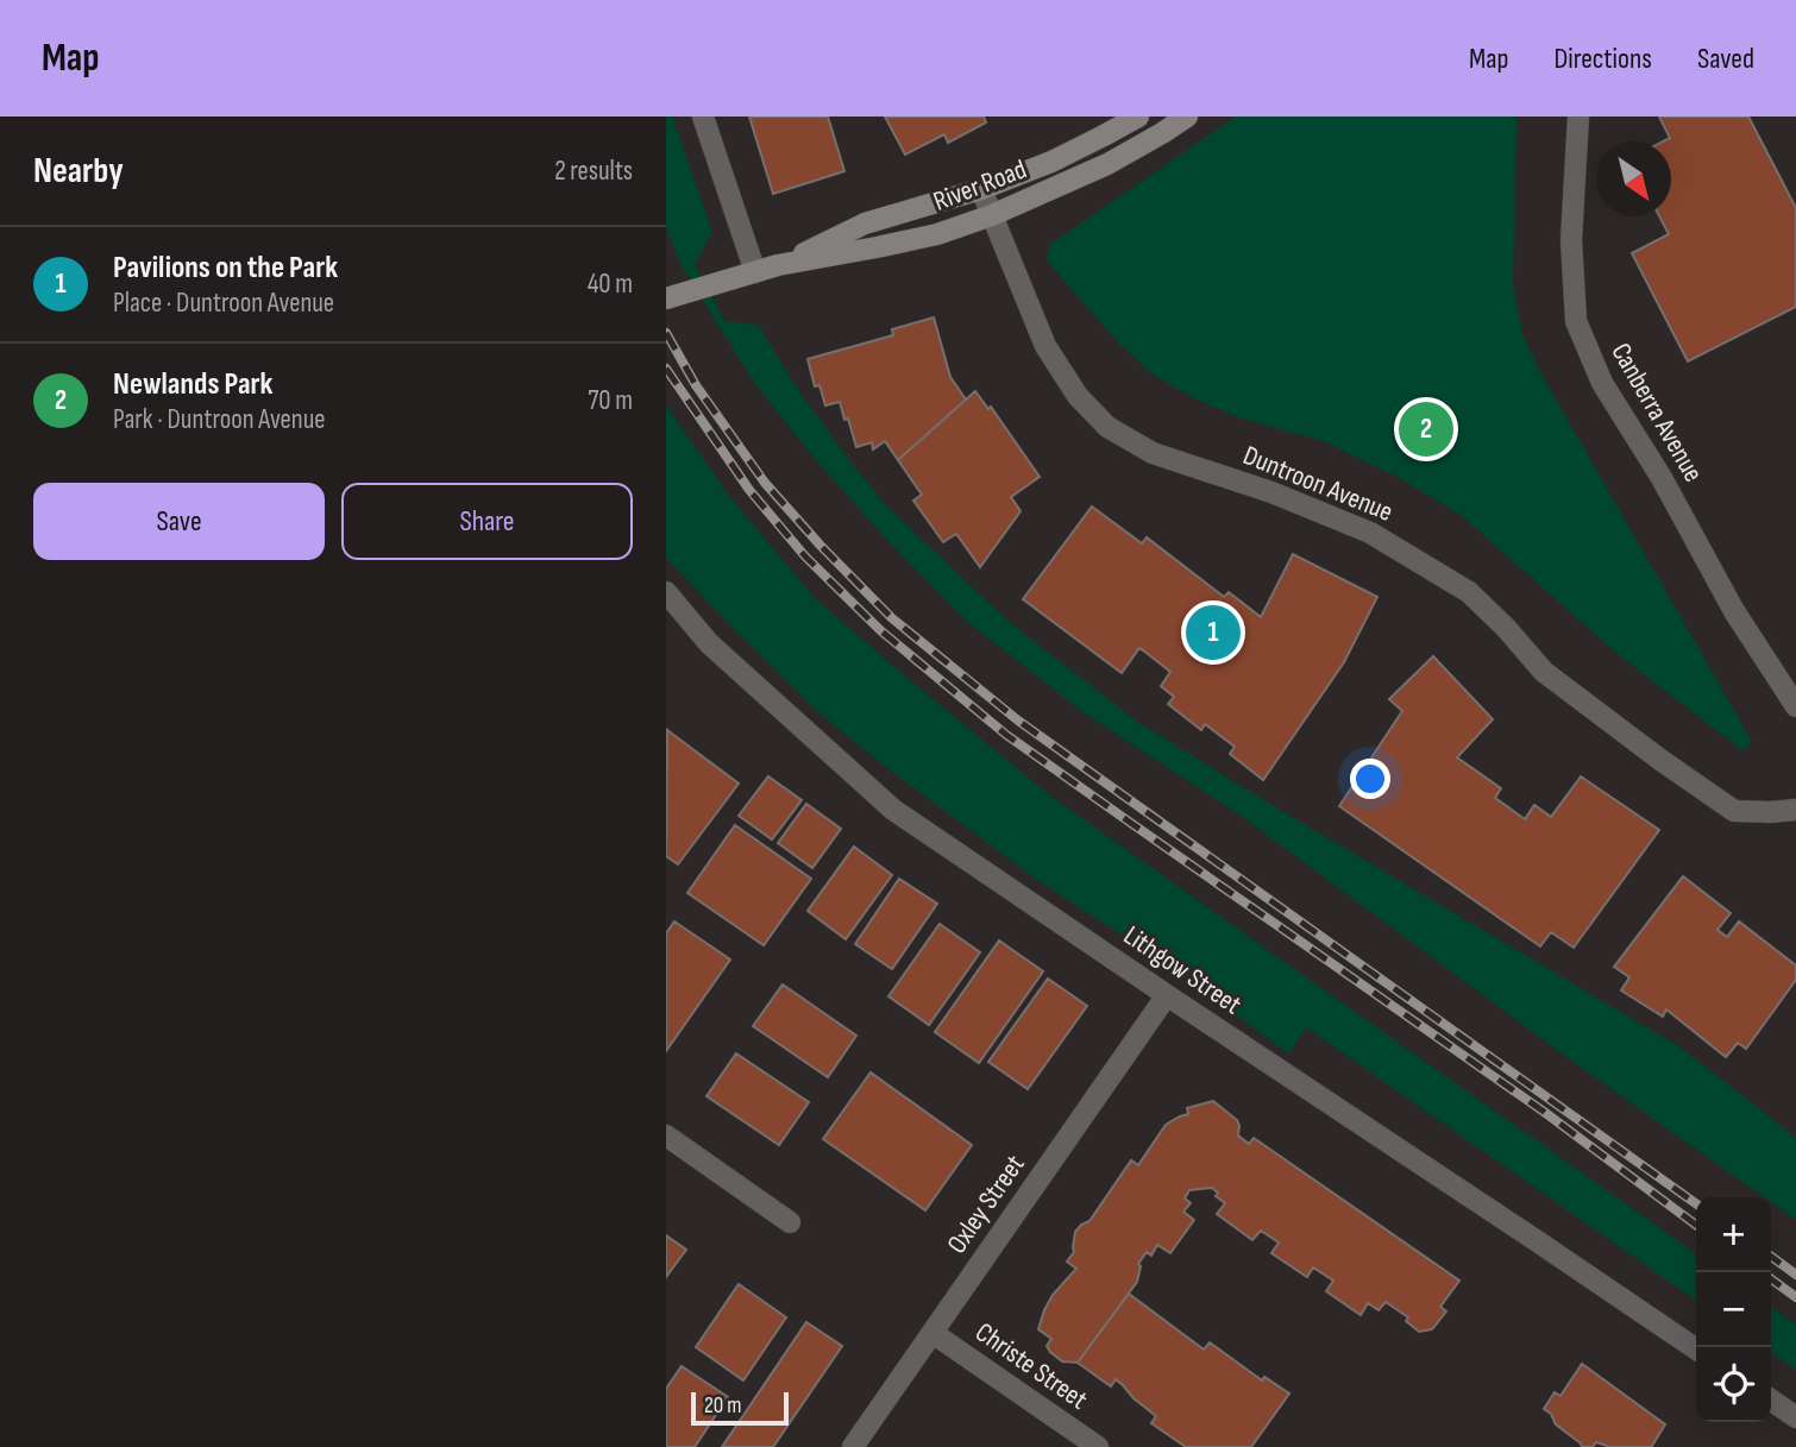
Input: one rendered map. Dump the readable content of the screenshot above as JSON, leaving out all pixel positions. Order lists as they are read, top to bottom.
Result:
{
  "streets": {
    "main road": ["River Road"],
    "street": [
      "Canberra Avenue",
      "Duntroon Avenue",
      "Lithgow Street",
      "Oxley Street",
      "Christe Street"
    ]
  },
  "crossings": [
    ["River Road", "Duntroon Avenue"],
    ["Lithgow Street", "Oxley Street"],
    ["Oxley Street", "Christe Street"]
  ],
  "scale_bar": "20 m",
  "north": "bottom right",
  "page": {
    "header": "Map",
    "nav": ["Map", "Directions", "Saved"],
    "heading": ["Nearby", "2 results"],
    "list": [
      {
        "mark": "1",
        "name": "Pavilions on the Park",
        "note": "Place · Duntroon Avenue",
        "value": "40 m"
      },
      {
        "mark": "2",
        "name": "Newlands Park",
        "note": "Park · Duntroon Avenue",
        "value": "70 m"
      }
    ],
    "pins": ["2", "1"],
    "buttons": ["Save", "Share"],
    "map_buttons": ["+", "−"],
    "scale": "20 m"
  }
}
